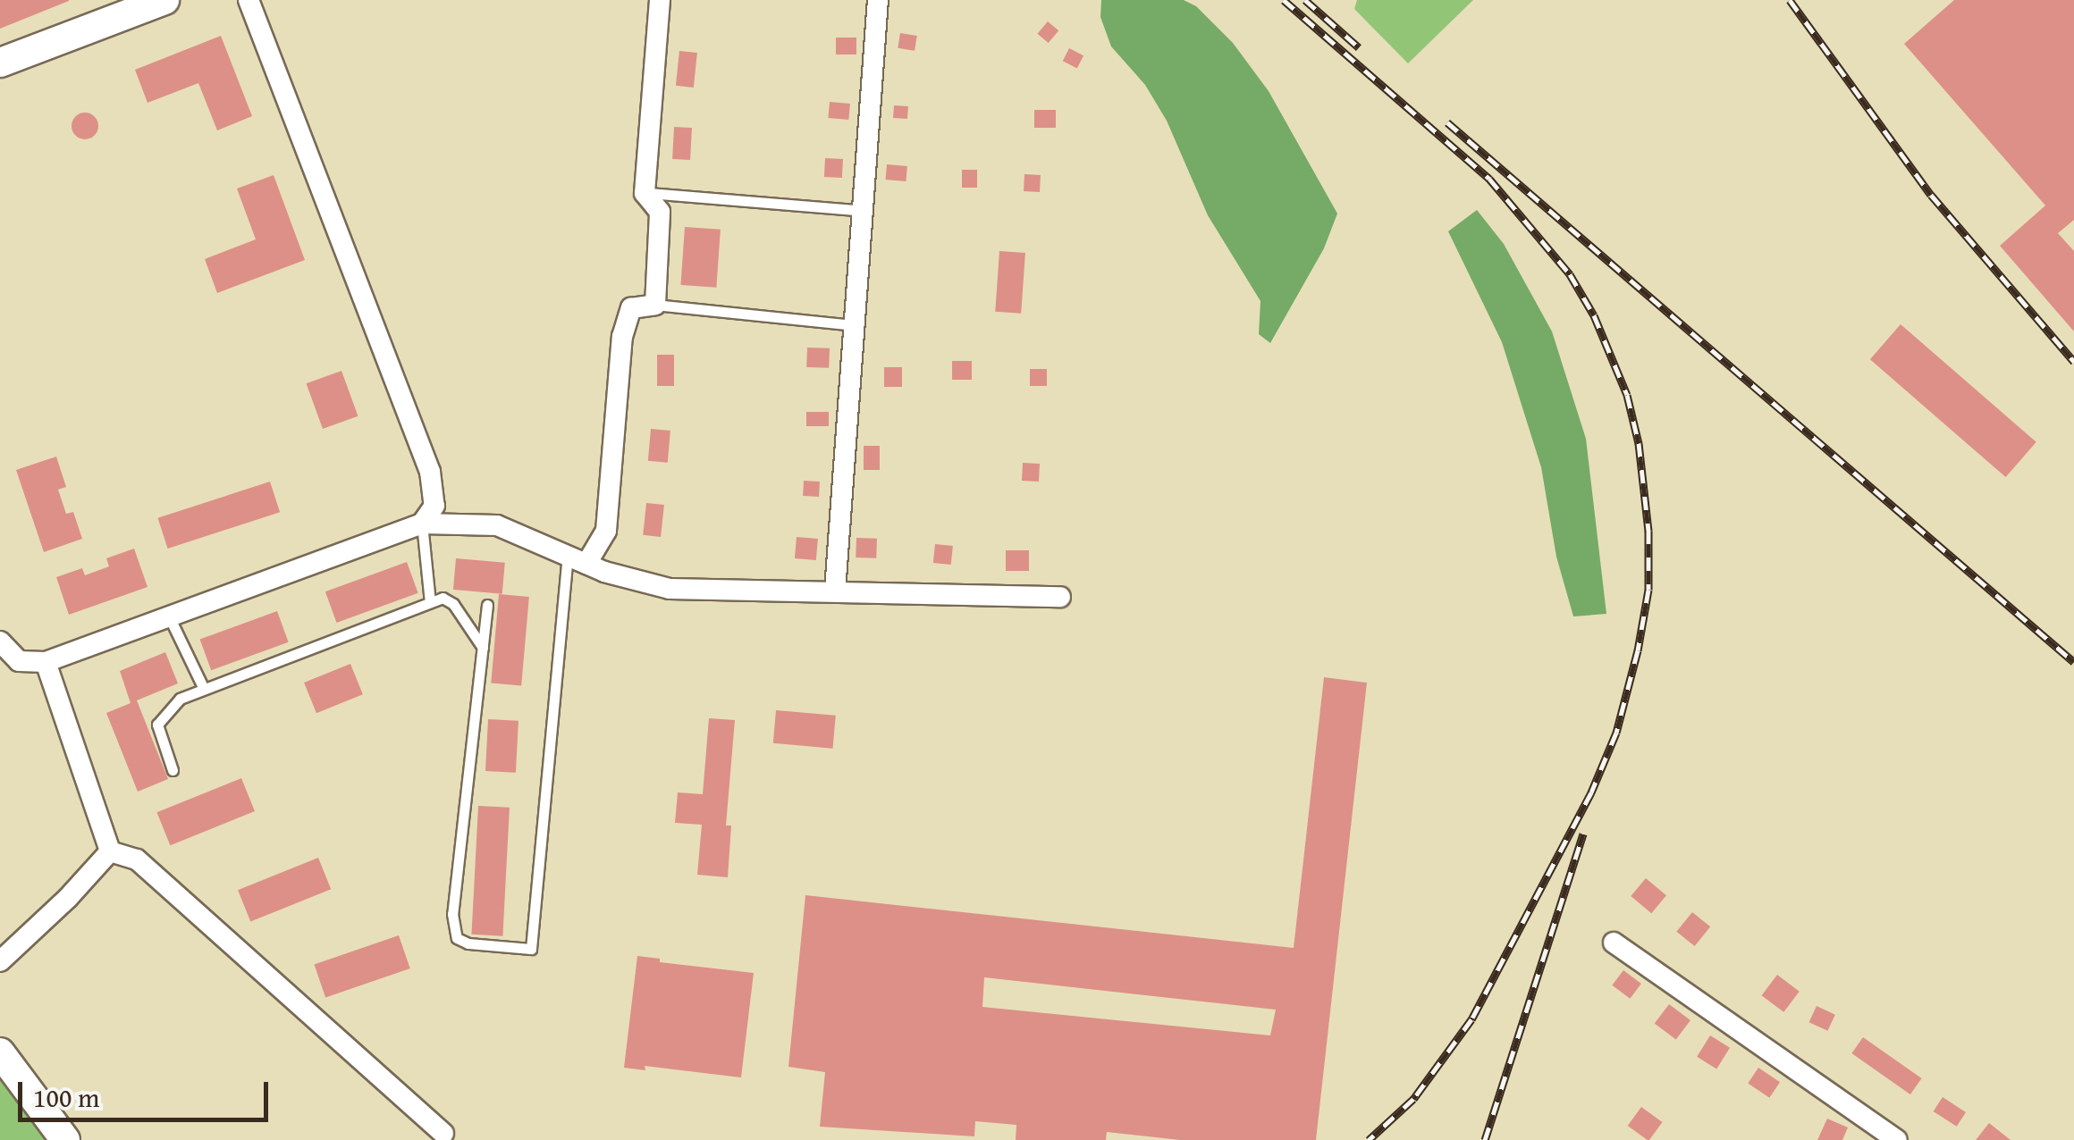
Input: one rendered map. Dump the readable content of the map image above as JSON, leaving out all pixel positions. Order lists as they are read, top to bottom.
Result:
{
  "scale_bar": "100 m"
}
